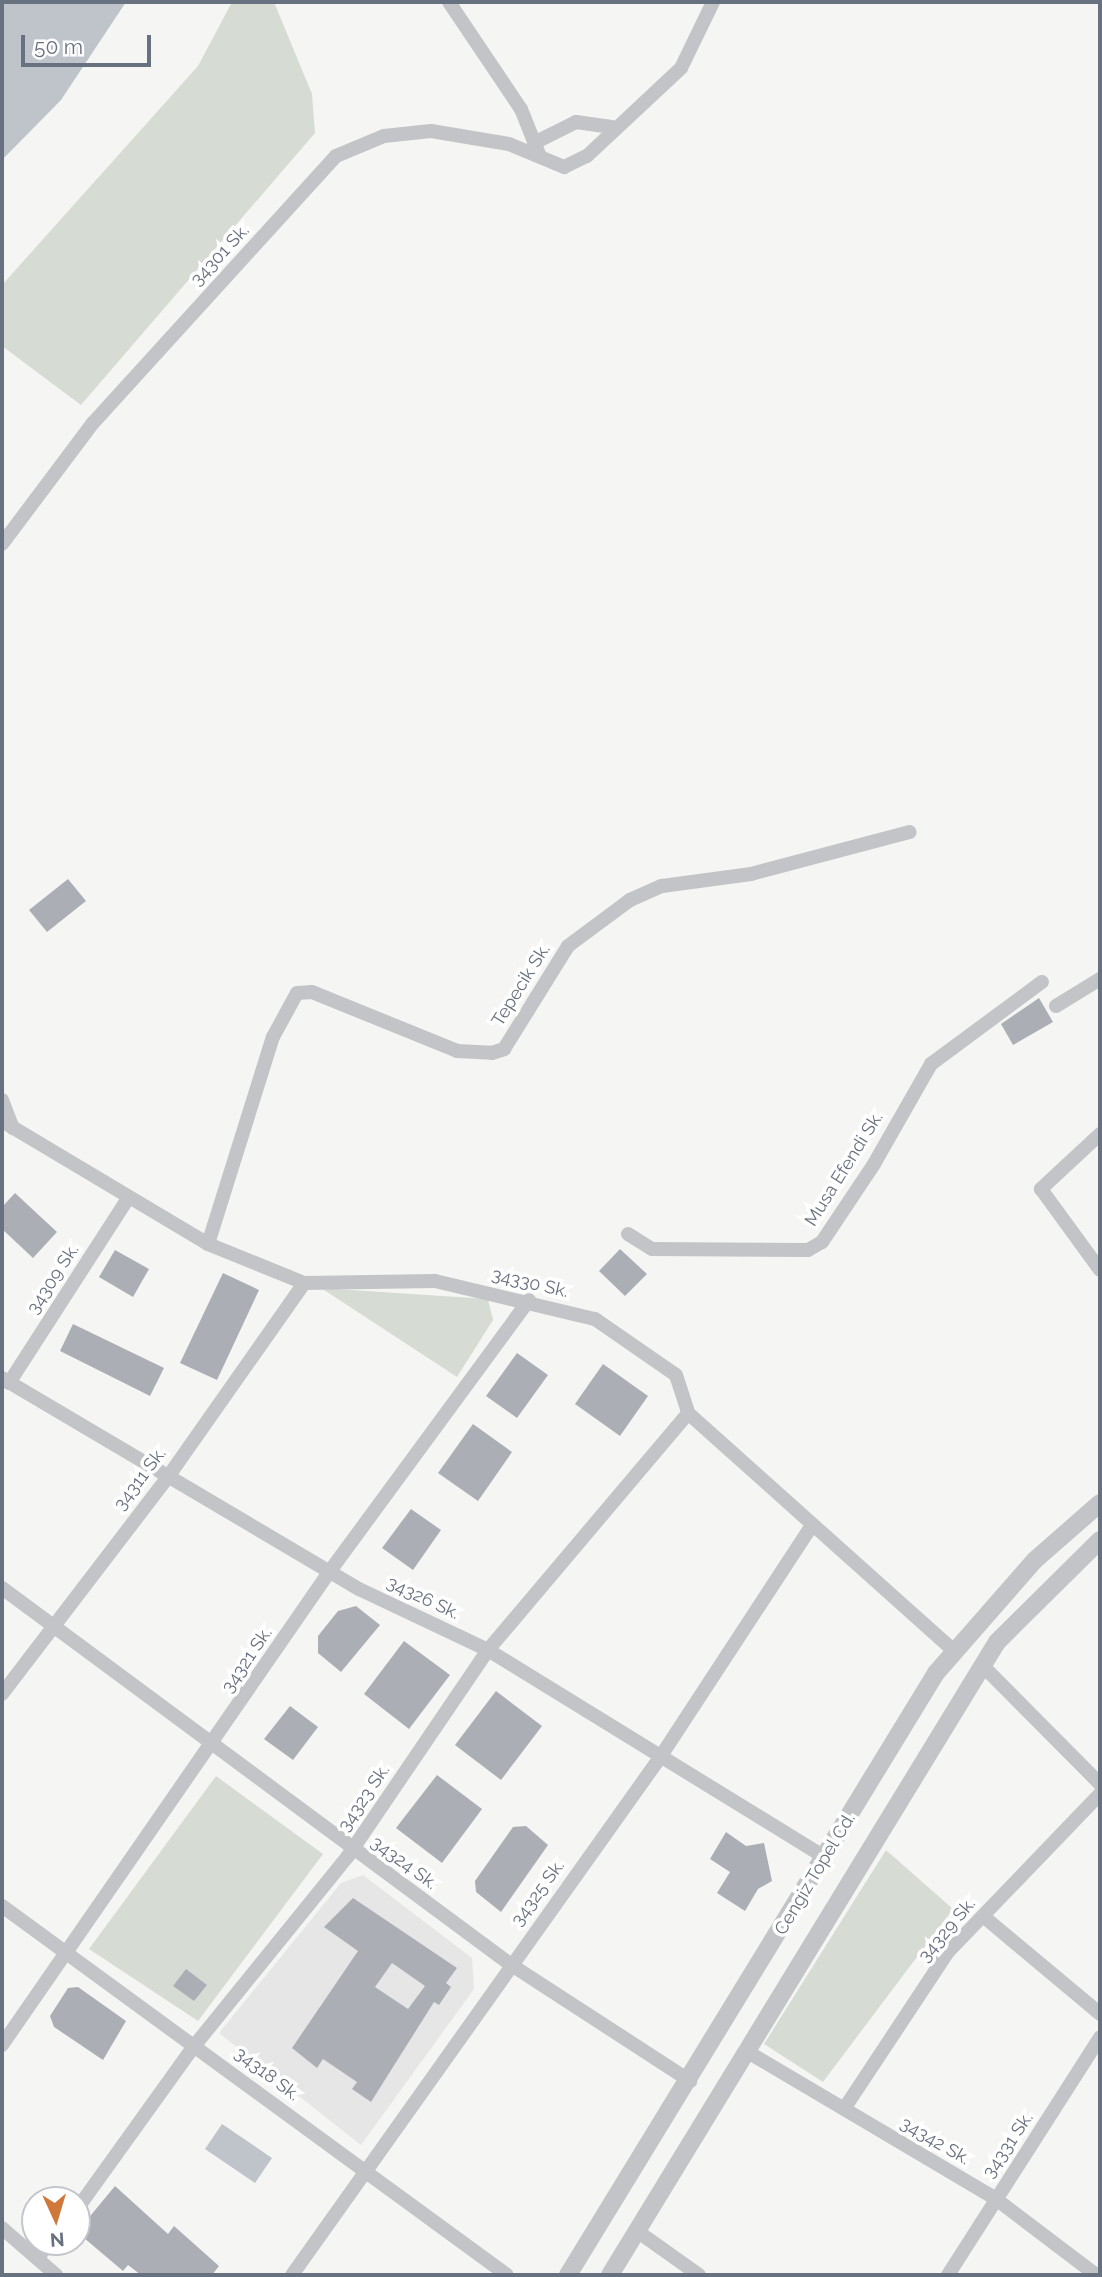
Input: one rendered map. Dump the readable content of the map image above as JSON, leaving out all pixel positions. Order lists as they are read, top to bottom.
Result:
{
  "streets": {
    "street": [
      "34301 Sk.",
      "Tepecik Sk.",
      "Musa Efendi Sk.",
      "34309 Sk.",
      "34330 Sk.",
      "34311 Sk.",
      "34326 Sk.",
      "34321 Sk.",
      "34323 Sk.",
      "34324 Sk.",
      "Cengiz Topel Cd.",
      "34325 Sk.",
      "34329 Sk.",
      "34318 Sk.",
      "34342 Sk.",
      "34331 Sk."
    ]
  },
  "crossings": [
    ["Tepecik Sk.", "34330 Sk."],
    ["34309 Sk.", "34330 Sk."],
    ["34309 Sk.", "34326 Sk."],
    ["34330 Sk.", "34311 Sk."],
    ["34330 Sk.", "34321 Sk."],
    ["34330 Sk.", "34323 Sk."],
    ["34330 Sk.", "Cengiz Topel Cd."],
    ["34330 Sk.", "34325 Sk."],
    ["34311 Sk.", "34326 Sk."],
    ["34311 Sk.", "34324 Sk."],
    ["34326 Sk.", "34321 Sk."],
    ["34326 Sk.", "34323 Sk."],
    ["34326 Sk.", "Cengiz Topel Cd."],
    ["34326 Sk.", "34325 Sk."],
    ["34321 Sk.", "34324 Sk."],
    ["34321 Sk.", "34318 Sk."],
    ["34323 Sk.", "34324 Sk."],
    ["34323 Sk.", "34318 Sk."],
    ["34324 Sk.", "Cengiz Topel Cd."],
    ["34324 Sk.", "34325 Sk."],
    ["Cengiz Topel Cd.", "34342 Sk."],
    ["34325 Sk.", "34318 Sk."],
    ["34329 Sk.", "34342 Sk."],
    ["34342 Sk.", "34331 Sk."]
  ],
  "scale_bar": "50 m",
  "north": "bottom"
}
